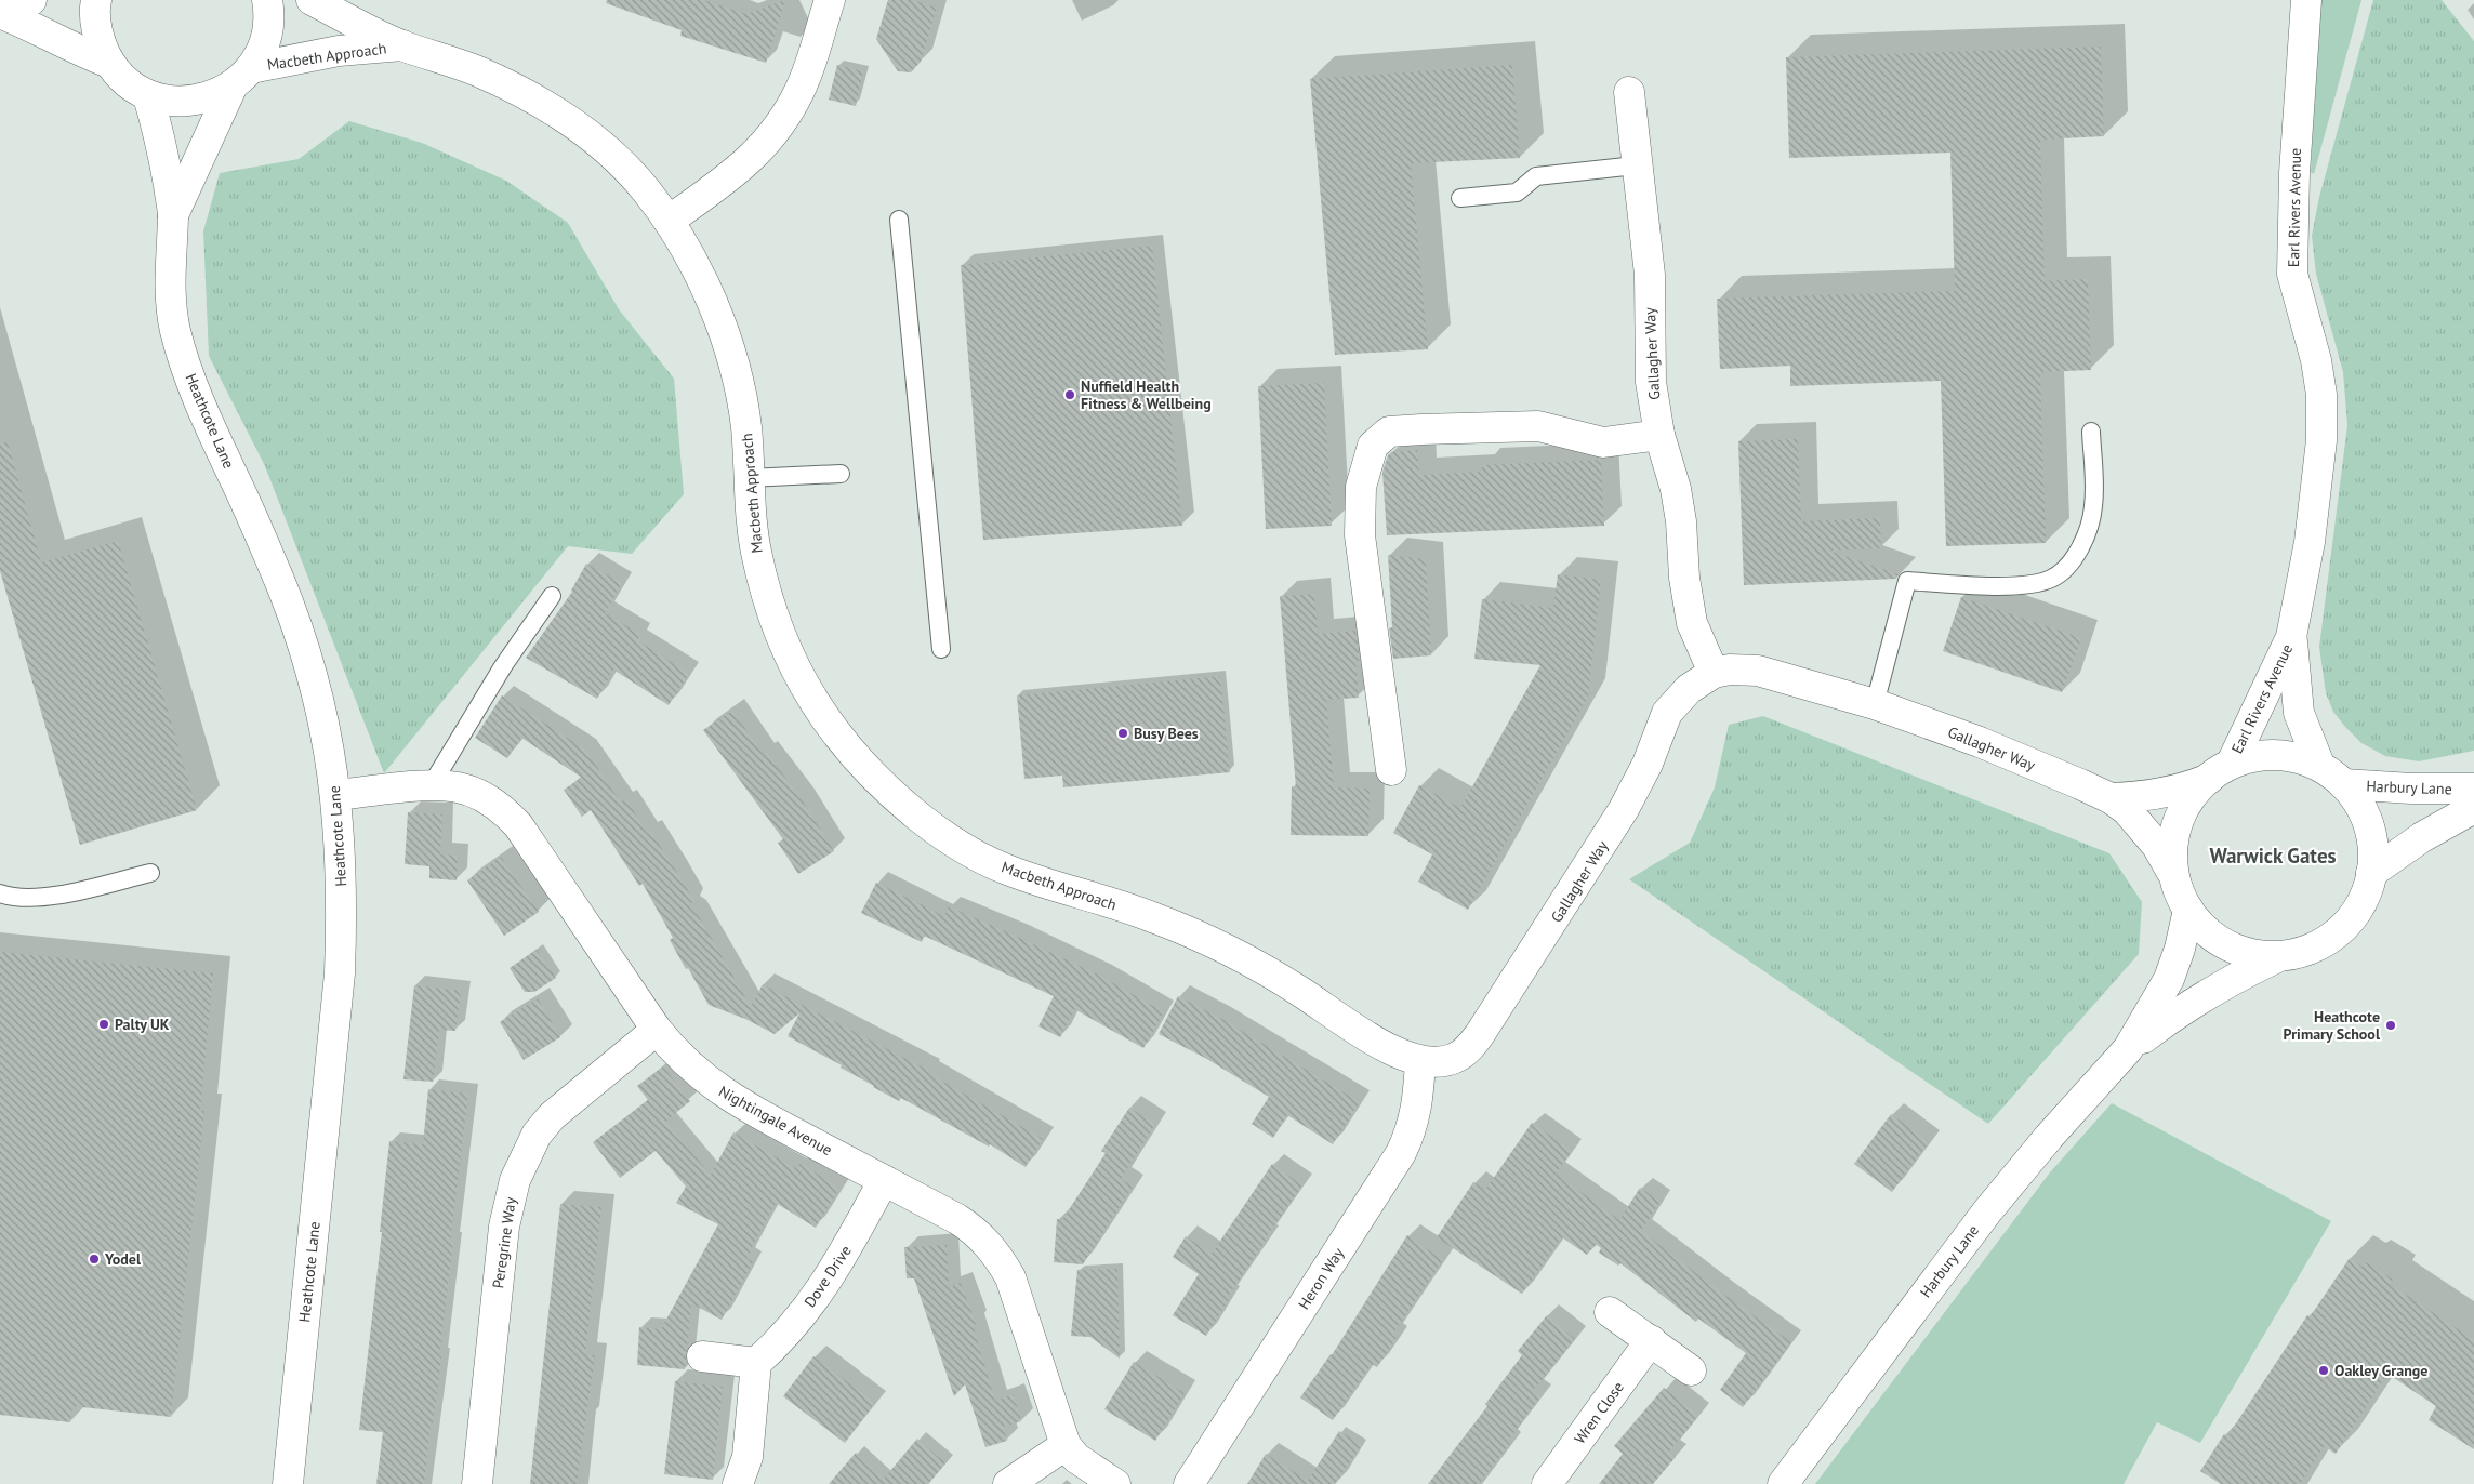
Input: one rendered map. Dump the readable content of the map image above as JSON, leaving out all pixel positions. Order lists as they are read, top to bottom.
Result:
{
  "streets": {
    "street": [
      "Macbeth Approach",
      "Earl Rivers Avenue",
      "Gallagher Way",
      "Heathcote Lane",
      "Harbury Lane",
      "Nightingale Avenue",
      "Peregrine Way",
      "Dove Drive",
      "Heron Way",
      "Wren Close"
    ]
  },
  "crossings": [
    ["Macbeth Approach", "Gallagher Way"],
    ["Macbeth Approach", "Heathcote Lane"],
    ["Macbeth Approach", "Heron Way"],
    ["Gallagher Way", "Heron Way"],
    ["Heathcote Lane", "Nightingale Avenue"],
    ["Nightingale Avenue", "Peregrine Way"],
    ["Nightingale Avenue", "Dove Drive"]
  ],
  "districts": ["Warwick Gates"],
  "places": [
    "Nuffield Health Fitness & Wellbeing",
    "Busy Bees",
    "Palty UK",
    "Heathcote Primary School",
    "Yodel",
    "Oakley Grange"
  ]
}
